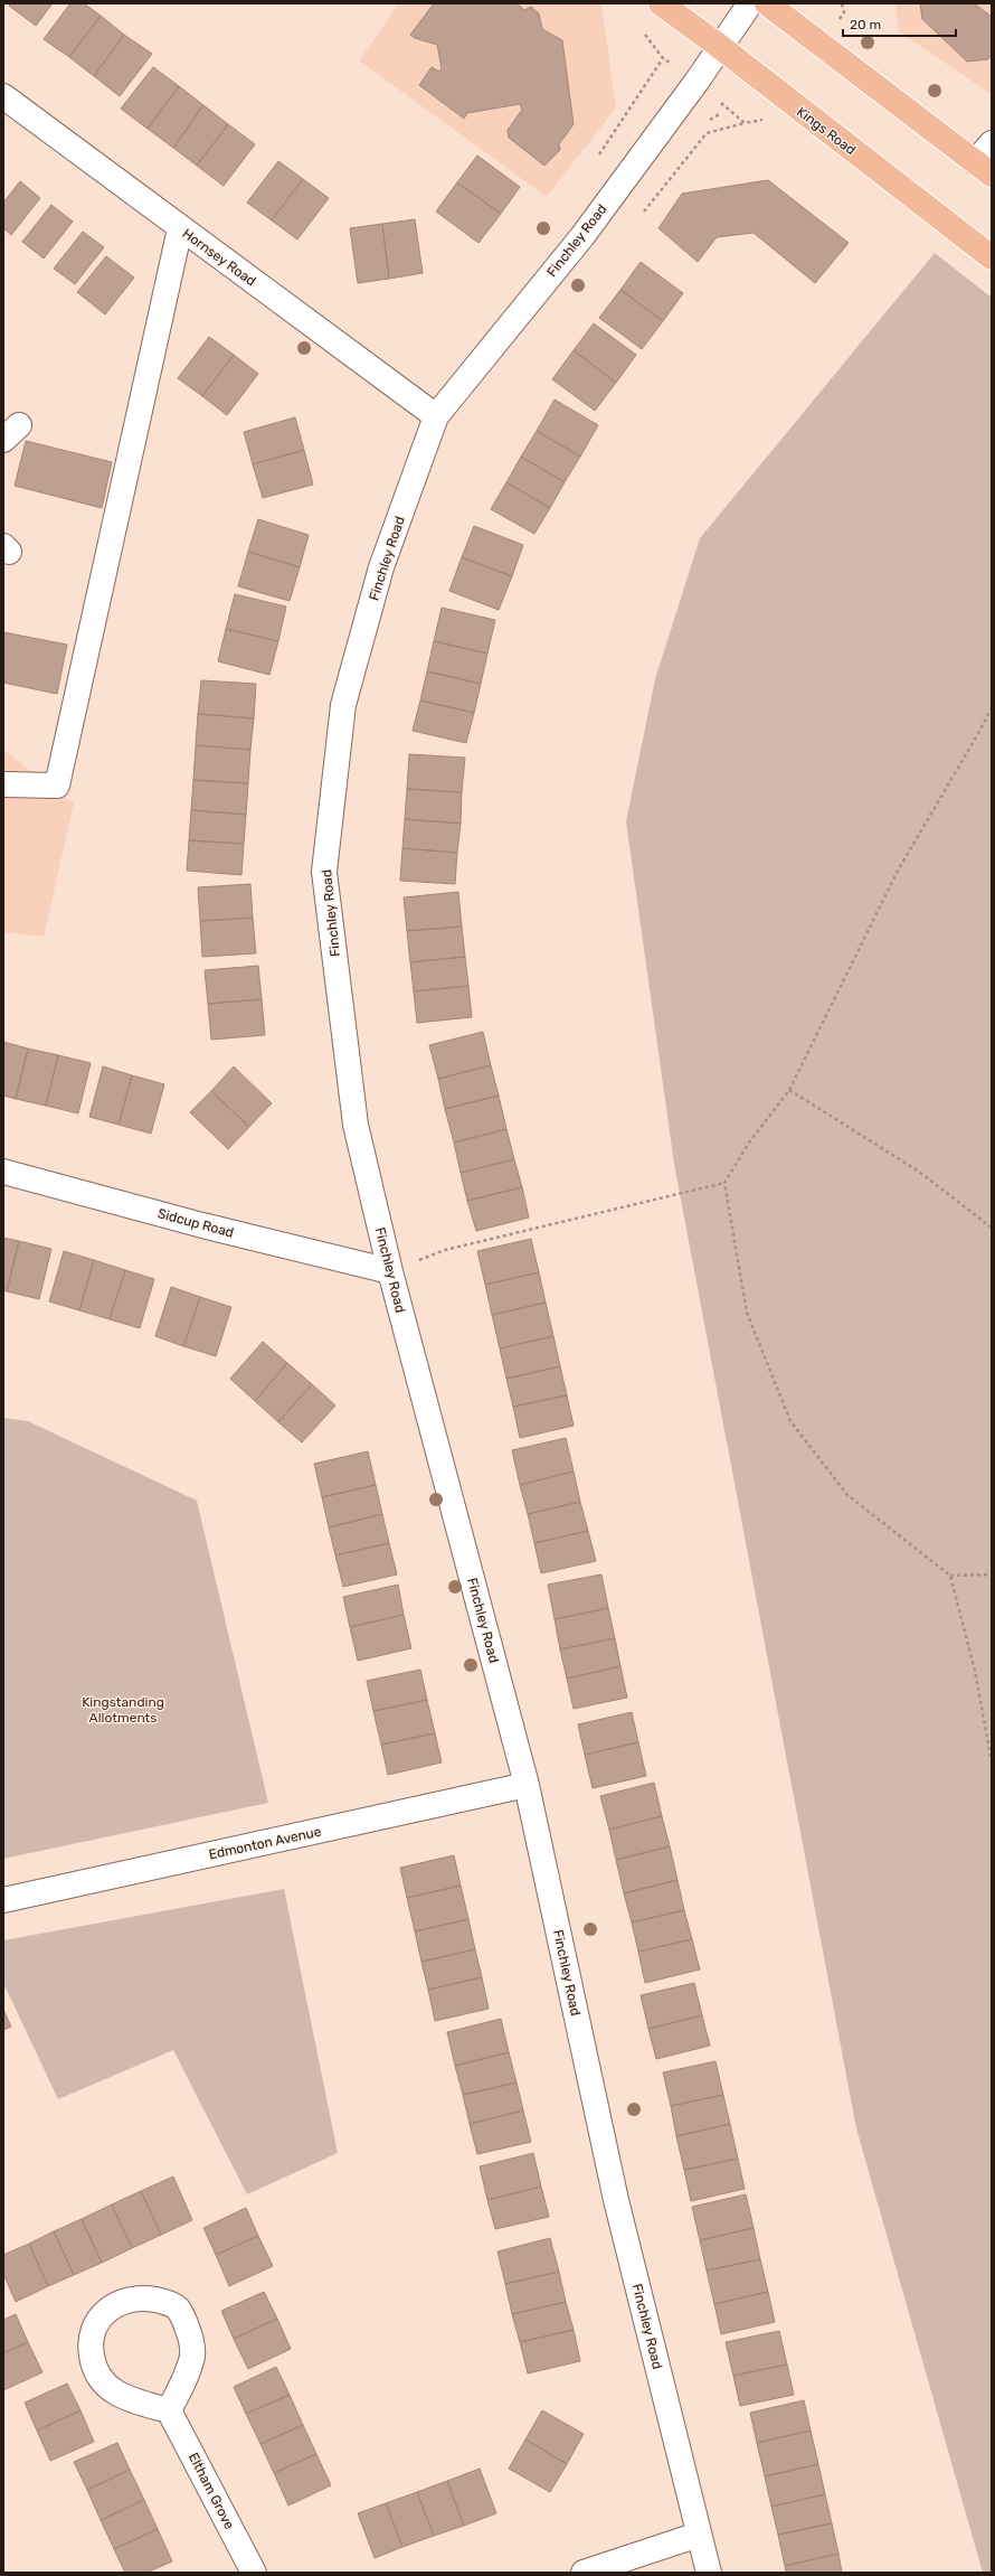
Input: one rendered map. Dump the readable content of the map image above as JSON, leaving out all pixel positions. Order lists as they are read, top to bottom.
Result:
{
  "streets": {
    "main road": ["Kings Road"],
    "street": [
      "Finchley Road",
      "Hornsey Road",
      "Sidcup Road",
      "Edmonton Avenue",
      "Eltham Grove"
    ]
  },
  "crossings": [
    ["Kings Road", "Finchley Road"],
    ["Finchley Road", "Hornsey Road"],
    ["Finchley Road", "Sidcup Road"],
    ["Finchley Road", "Edmonton Avenue"]
  ],
  "parks": ["Kingstanding Allotments"],
  "scale_bar": "20 m"
}
